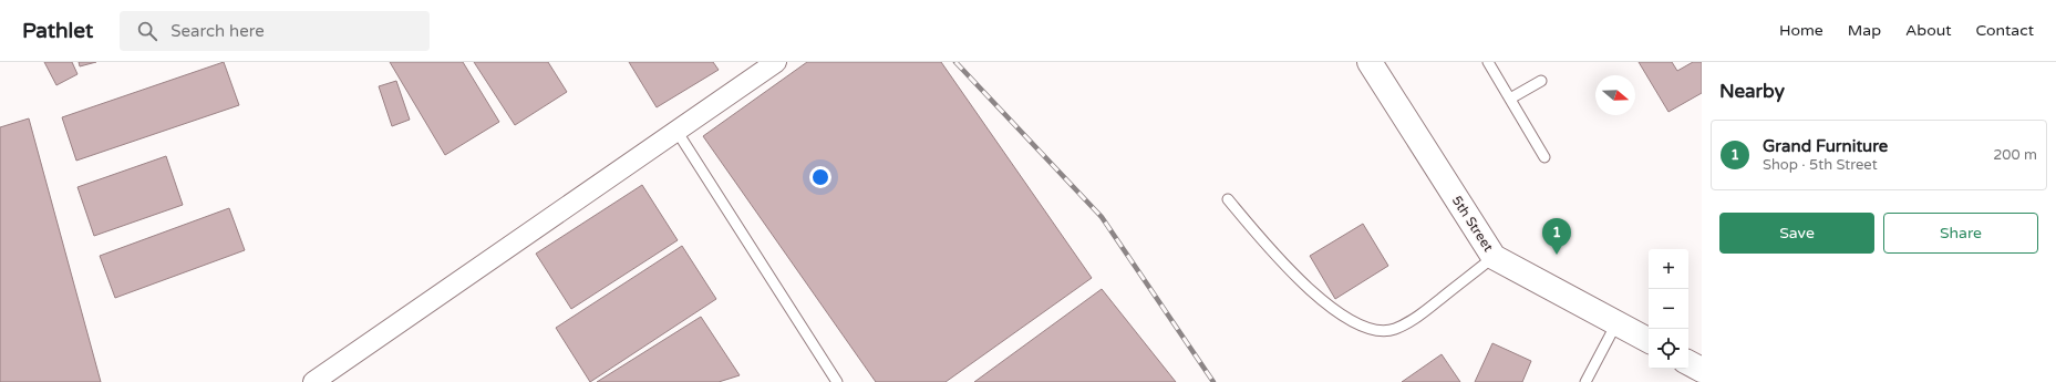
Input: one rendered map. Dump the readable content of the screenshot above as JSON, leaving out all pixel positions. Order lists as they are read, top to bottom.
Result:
{
  "streets": {
    "street": ["5th Street"]
  },
  "north": "right",
  "page": {
    "header": "Pathlet",
    "search": "Search here",
    "nav": [
      "Home",
      "Map",
      "About",
      "Contact"
    ],
    "heading": "Nearby",
    "list": [
      {
        "mark": "1",
        "name": "Grand Furniture",
        "note": "Shop · 5th Street",
        "value": "200 m"
      }
    ],
    "buttons": ["Save", "Share"],
    "pins": "1",
    "map_buttons": ["+", "−"]
  }
}
